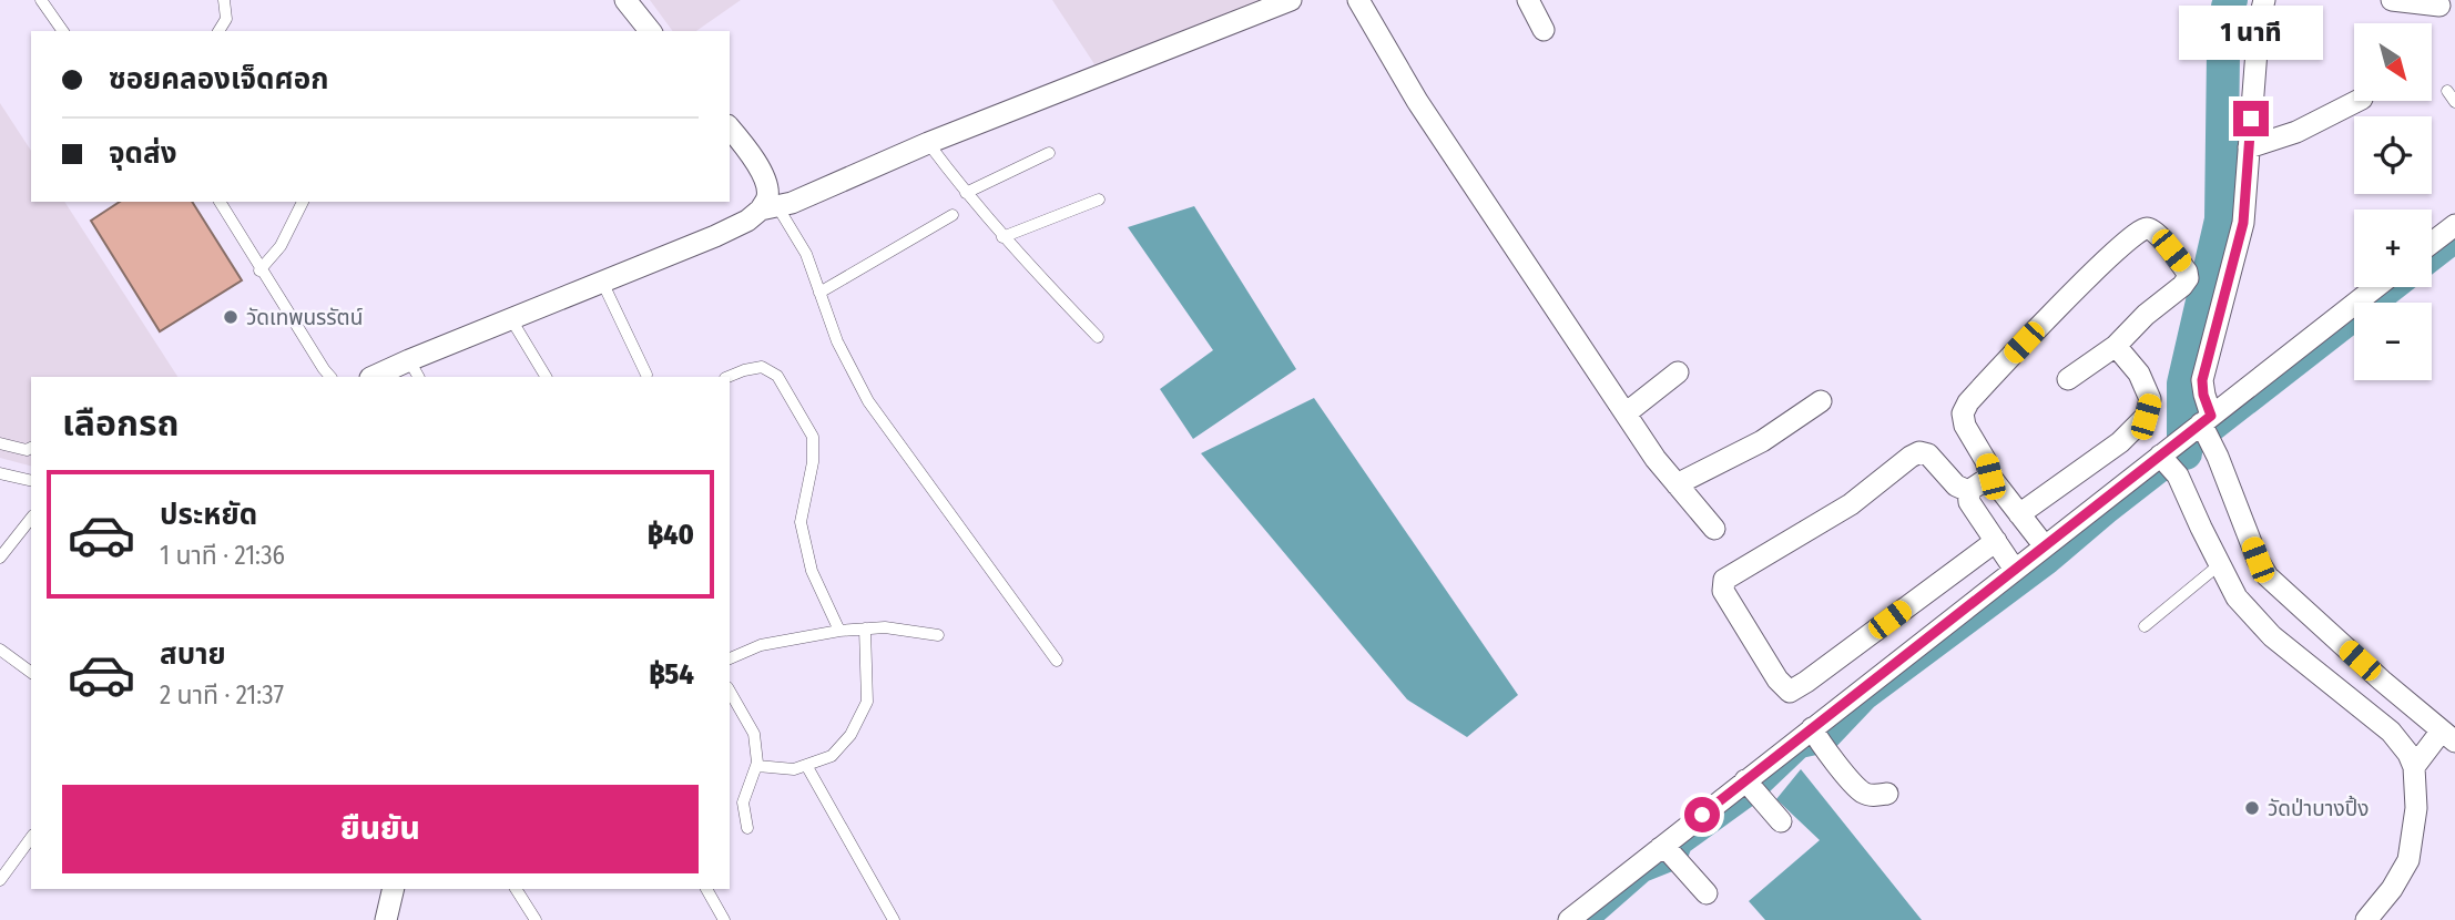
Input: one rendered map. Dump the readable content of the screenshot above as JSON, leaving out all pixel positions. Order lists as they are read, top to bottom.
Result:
{
  "places": ["วัดเทพนรรัตน์", "วัดป่าบางปิ้ง"],
  "north": "bottom right",
  "page": {
    "bubble": "1 นาที",
    "map_buttons": ["+", "−"],
    "banner": ["ซอยคลองเจ็ดศอก", "จุดส่ง"],
    "heading": "เลือกรถ",
    "list": [
      {
        "name": "ประหยัด",
        "note": "1 นาที · 21:36",
        "value": "฿40"
      },
      {
        "name": "สบาย",
        "note": "2 นาที · 21:37",
        "value": "฿54"
      }
    ],
    "buttons": "ยืนยัน"
  }
}
